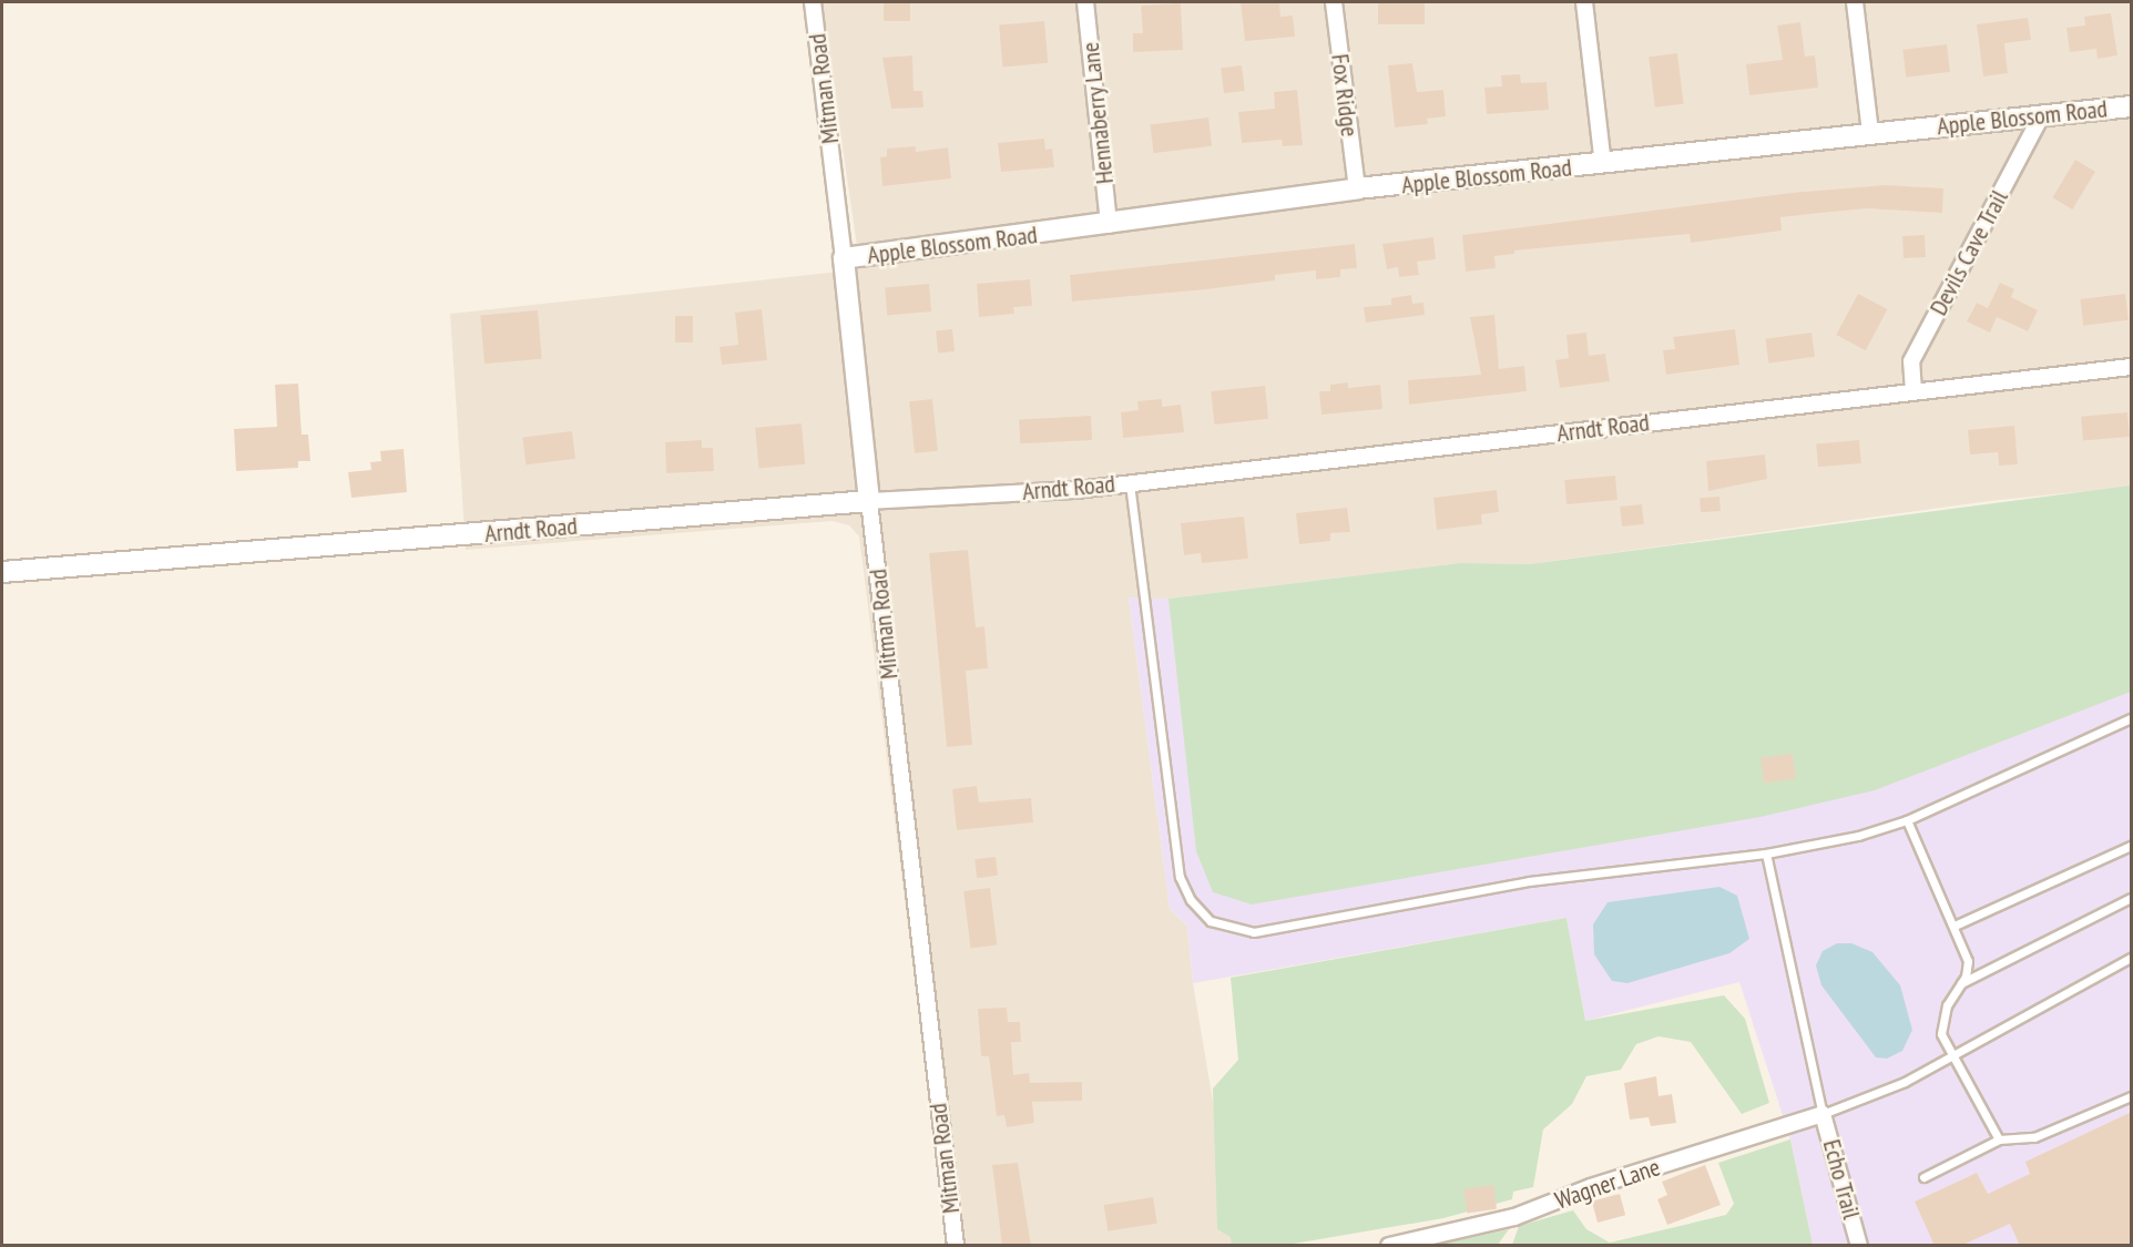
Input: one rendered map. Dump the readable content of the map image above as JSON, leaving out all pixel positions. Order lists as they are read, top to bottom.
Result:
{
  "streets": {
    "street": [
      "Mitman Road",
      "Fox Ridge",
      "Hennaberry Lane",
      "Apple Blossom Road",
      "Devils Cave Trail",
      "Arndt Road",
      "Echo Trail",
      "Wagner Lane"
    ]
  },
  "crossings": [
    ["Mitman Road", "Apple Blossom Road"],
    ["Mitman Road", "Arndt Road"],
    ["Fox Ridge", "Apple Blossom Road"],
    ["Hennaberry Lane", "Apple Blossom Road"],
    ["Apple Blossom Road", "Devils Cave Trail"],
    ["Devils Cave Trail", "Arndt Road"],
    ["Echo Trail", "Wagner Lane"]
  ]
}
